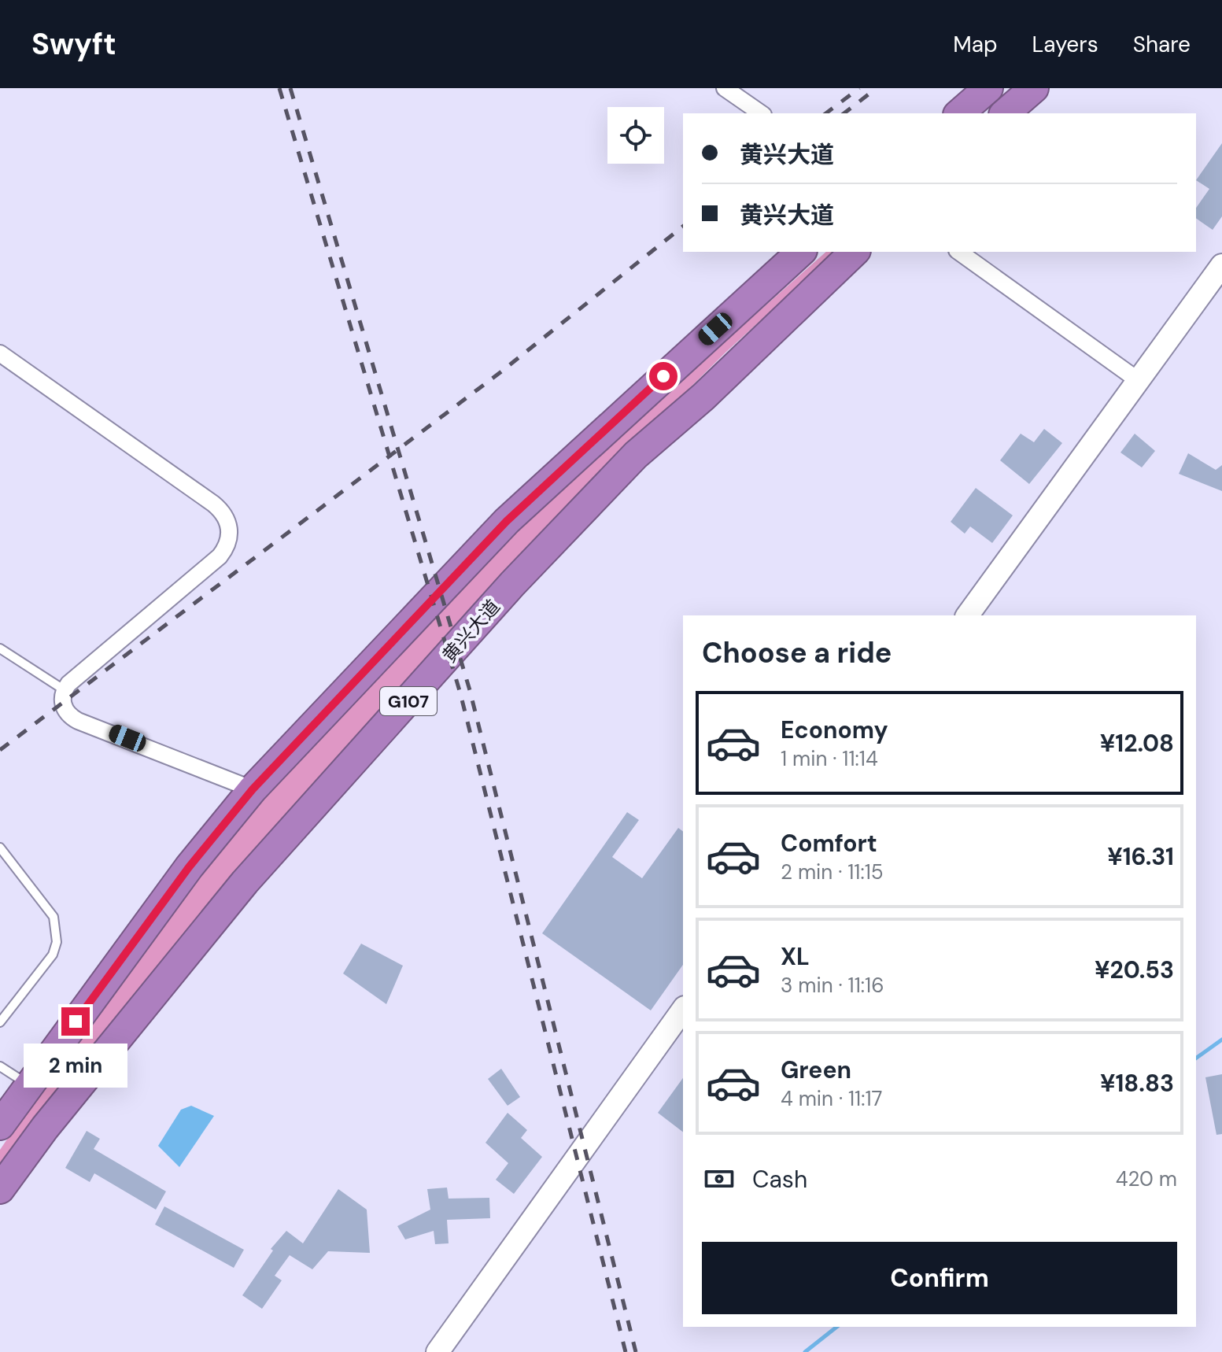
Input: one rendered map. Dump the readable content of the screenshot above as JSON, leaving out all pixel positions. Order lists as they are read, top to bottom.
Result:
{
  "streets": {
    "highway": ["黄兴大道", "G107"]
  },
  "page": {
    "header": "Swyft",
    "nav": ["Map", "Layers", "Share"],
    "banner": ["黄兴大道", "黄兴大道"],
    "heading": "Choose a ride",
    "list": [
      {
        "name": "Economy",
        "note": "1 min · 11:14",
        "value": "¥12.08"
      },
      {
        "name": "Comfort",
        "note": "2 min · 11:15",
        "value": "¥16.31"
      },
      {
        "name": "XL",
        "note": "3 min · 11:16",
        "value": "¥20.53"
      },
      {
        "name": "Green",
        "note": "4 min · 11:17",
        "value": "¥18.83"
      }
    ],
    "bubble": "2 min",
    "pay": ["Cash", "420 m"],
    "buttons": "Confirm"
  }
}
